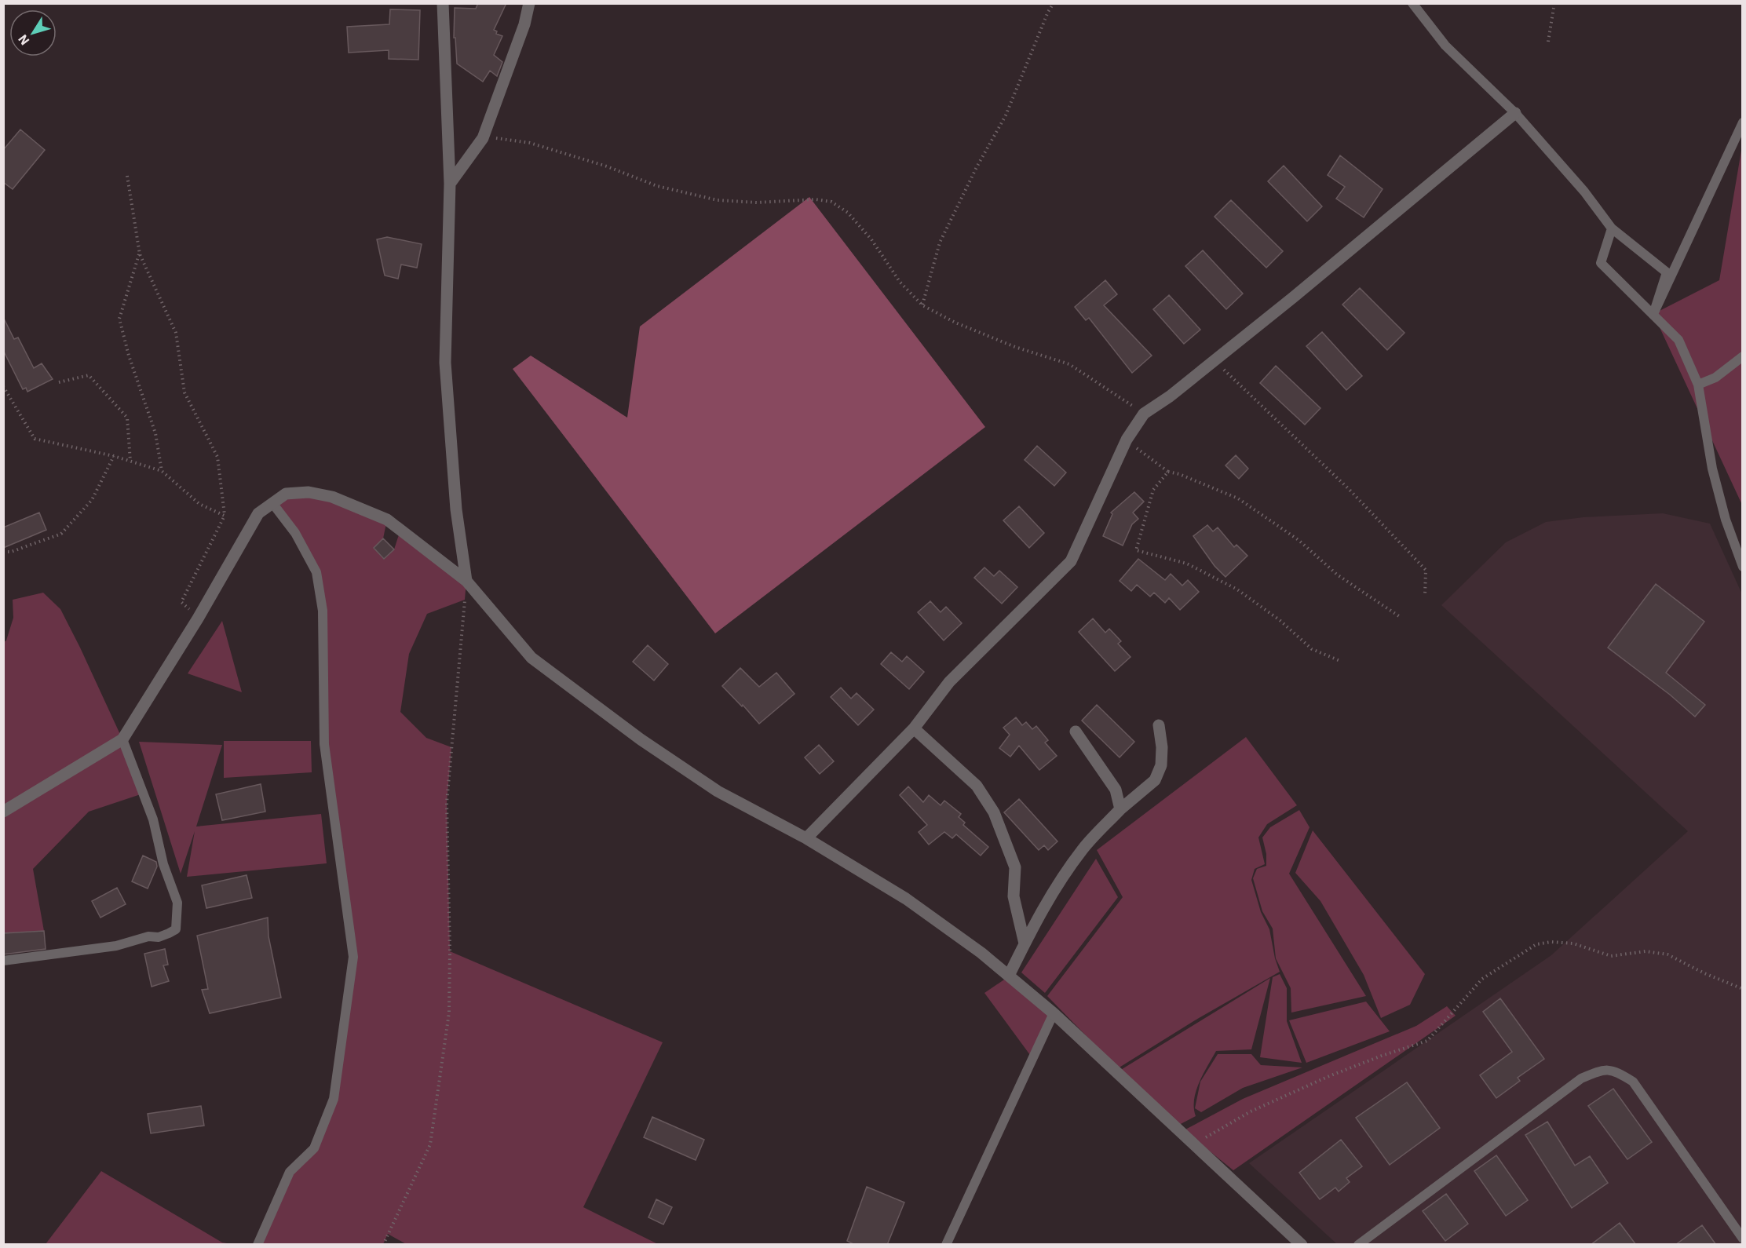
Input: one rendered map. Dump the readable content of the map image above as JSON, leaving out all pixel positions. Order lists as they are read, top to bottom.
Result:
{
  "north": "bottom left"
}
